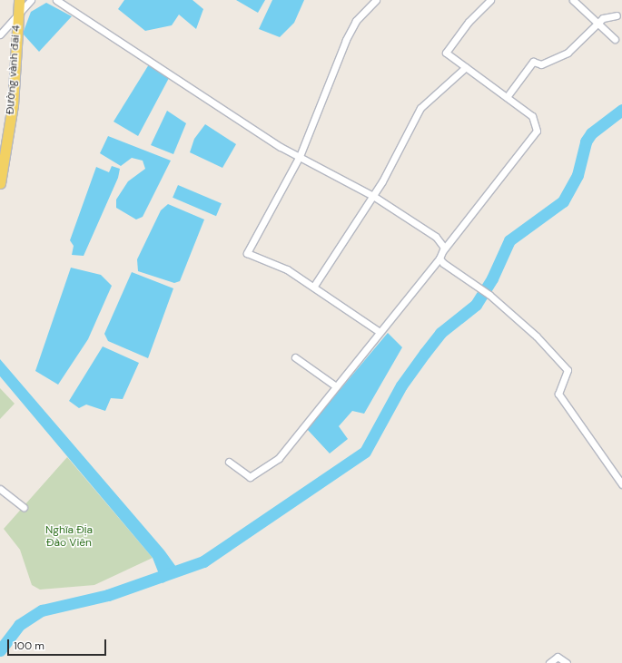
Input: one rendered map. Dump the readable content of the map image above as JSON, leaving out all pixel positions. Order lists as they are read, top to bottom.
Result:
{
  "streets": {
    "main road": ["Đường vành đai 4"]
  },
  "parks": ["Nghĩa Địa Đào Viên"],
  "scale_bar": "100 m"
}
